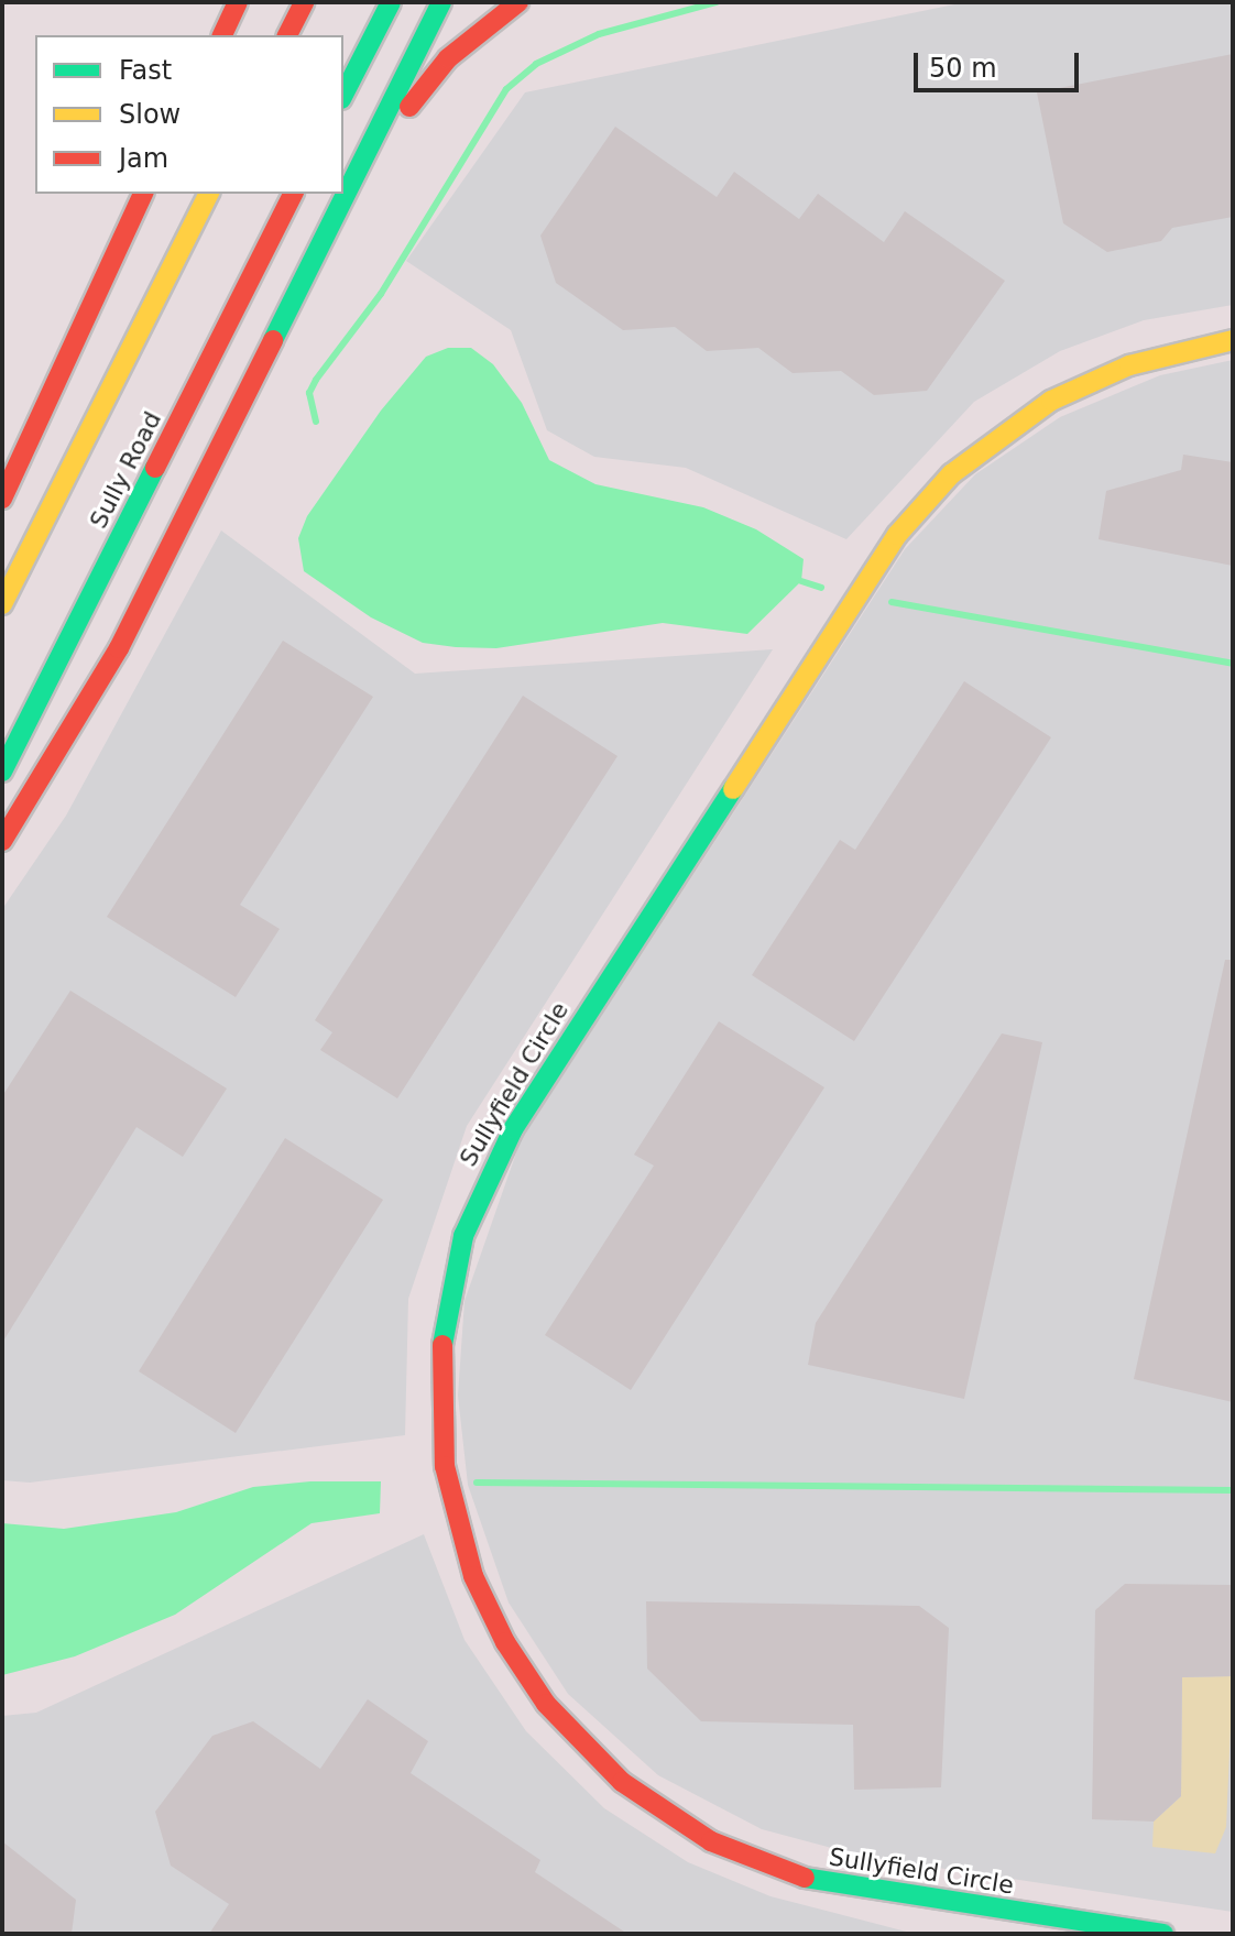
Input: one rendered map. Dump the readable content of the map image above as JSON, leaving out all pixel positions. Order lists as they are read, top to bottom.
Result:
{
  "streets": {
    "main road": ["Sully Road", "Sullyfield Circle"]
  },
  "legend": ["Fast", "Slow", "Jam"],
  "scale_bar": "50 m"
}
